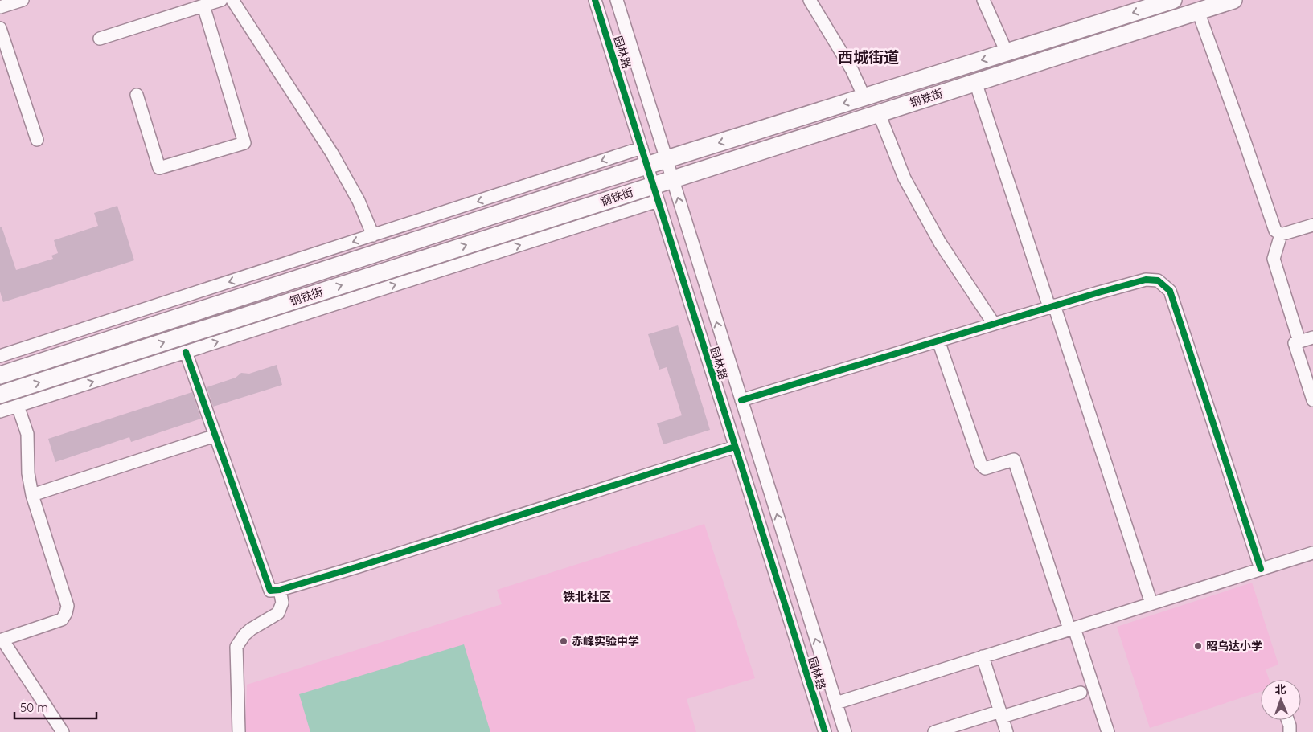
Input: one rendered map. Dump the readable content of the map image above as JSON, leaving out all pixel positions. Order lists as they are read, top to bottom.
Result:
{
  "streets": {
    "highway": ["钢铁街"],
    "street": ["园林路"]
  },
  "crossings": [
    ["园林路", "钢铁街"]
  ],
  "districts": ["西城街道", "铁北社区"],
  "places": ["赤峰实验中学", "昭乌达小学"],
  "scale_bar": "50 m",
  "north": "top"
}
